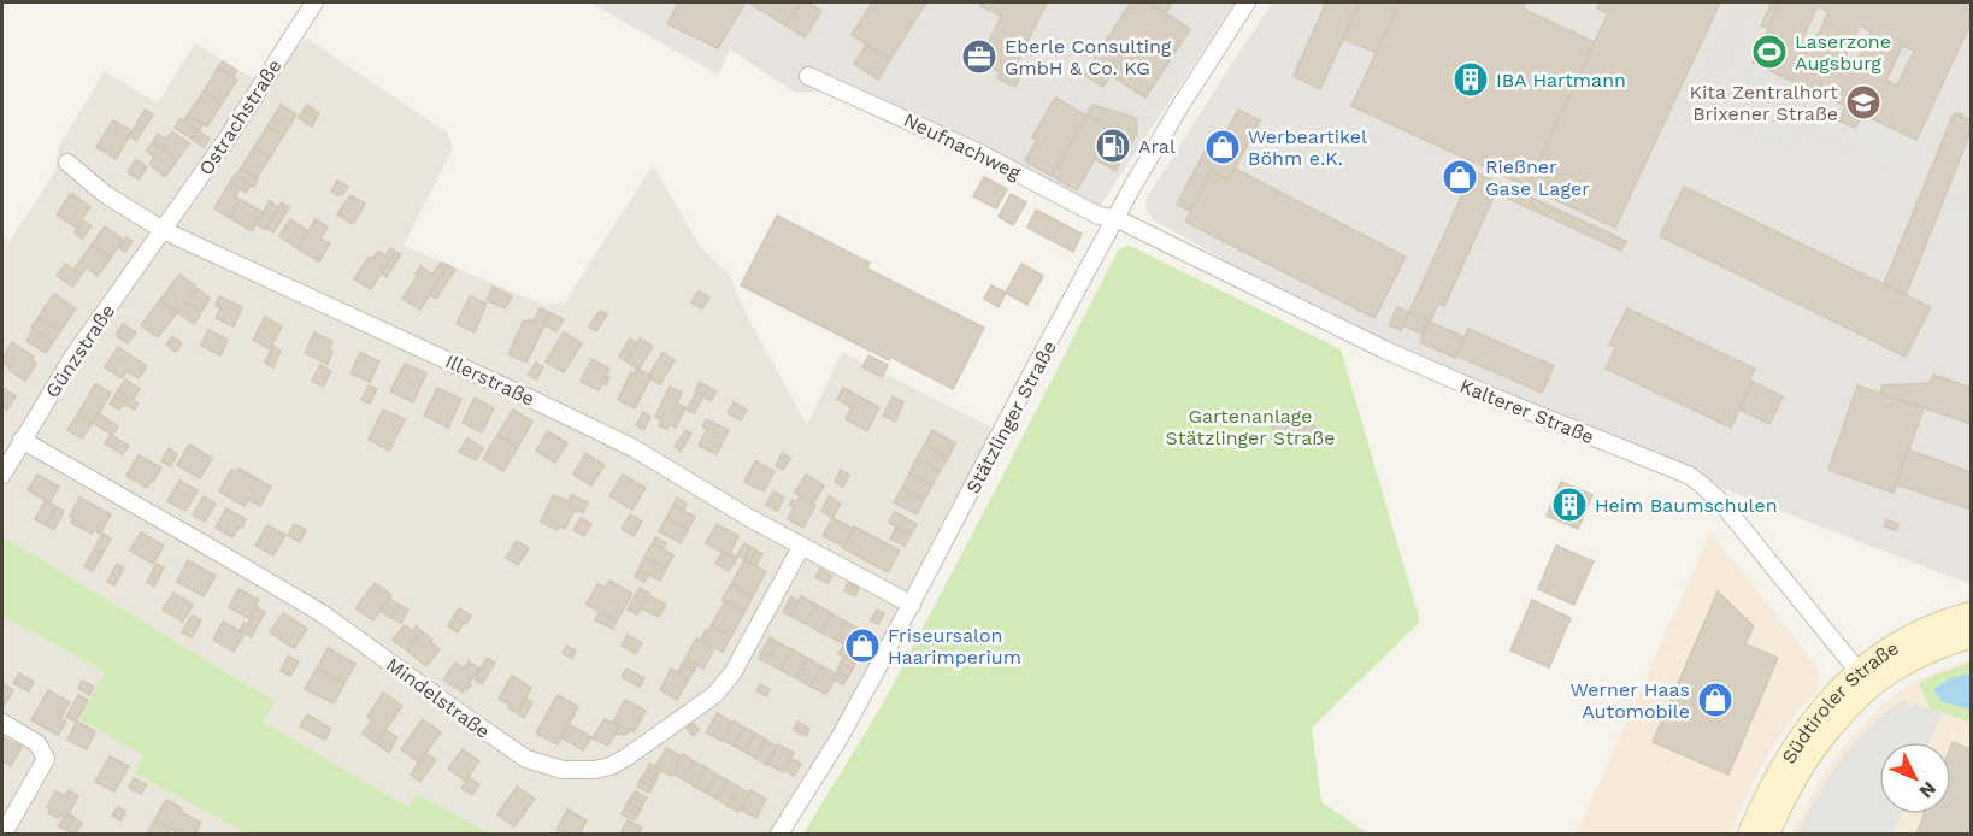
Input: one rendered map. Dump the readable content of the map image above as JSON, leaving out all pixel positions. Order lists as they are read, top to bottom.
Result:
{
  "streets": {
    "main road": ["Südtiroler Straße"],
    "street": [
      "Ostrachstraße",
      "Neufnachweg",
      "Günzstraße",
      "Illerstraße",
      "Kalterer Straße",
      "Stätzlinger Straße",
      "Mindelstraße"
    ]
  },
  "crossings": [
    ["Ostrachstraße", "Günzstraße"],
    ["Ostrachstraße", "Illerstraße"],
    ["Neufnachweg", "Kalterer Straße"],
    ["Neufnachweg", "Stätzlinger Straße"],
    ["Günzstraße", "Illerstraße"],
    ["Günzstraße", "Mindelstraße"],
    ["Illerstraße", "Stätzlinger Straße"],
    ["Illerstraße", "Mindelstraße"],
    ["Kalterer Straße", "Stätzlinger Straße"],
    ["Kalterer Straße", "Südtiroler Straße"]
  ],
  "parks": ["Gartenanlage Stätzlinger Straße"],
  "places": {
    "sports": ["Laserzone Augsburg"],
    "office": ["Eberle Consulting GmbH & Co. KG"],
    "building": ["IBA Hartmann", "Heim Baumschulen"],
    "school or university": ["Kita Zentralhort Brixener Straße"],
    "fuel station": ["Aral"],
    "shop": [
      "Werbeartikel Böhm e.K.",
      "Rießner Gase Lager",
      "Friseursalon Haarimperium",
      "Werner Haas Automobile"
    ]
  },
  "north": "bottom right"
}
